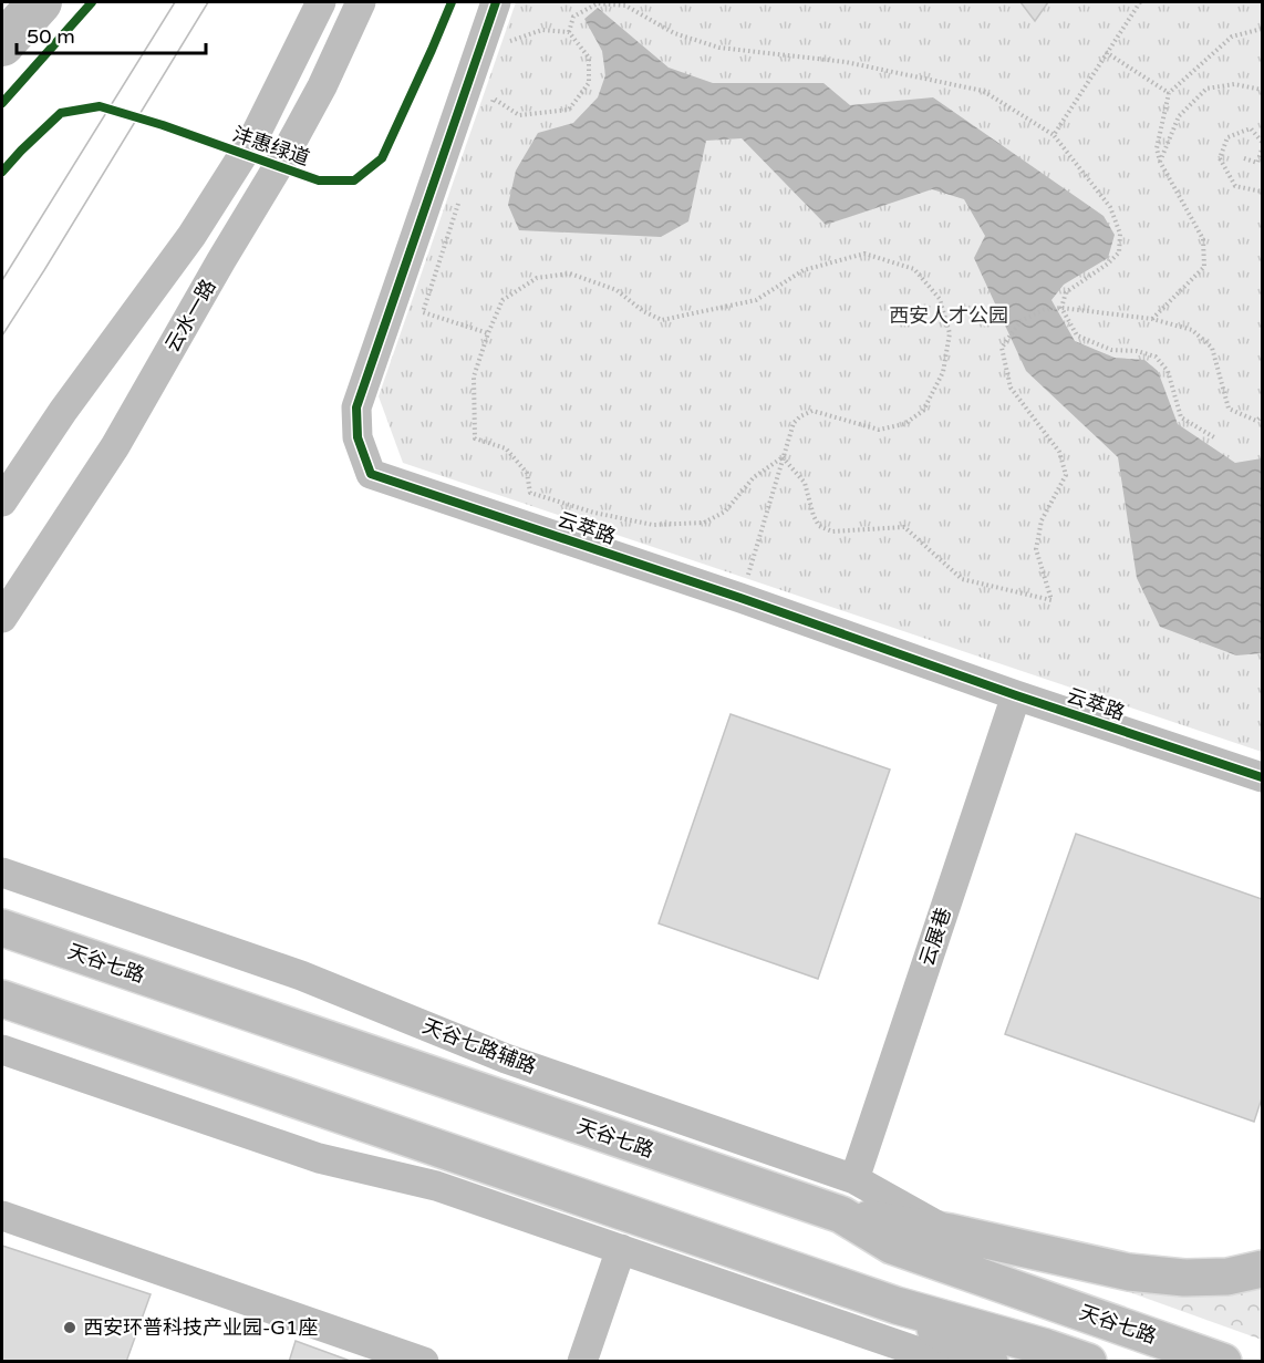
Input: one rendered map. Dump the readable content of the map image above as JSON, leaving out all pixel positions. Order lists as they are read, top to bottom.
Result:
{
  "streets": {
    "main road": ["天谷七路"],
    "street": [
      "云水一路",
      "云萃路",
      "云展巷",
      "天谷七路辅路"
    ],
    "cycle path": ["沣惠绿道"]
  },
  "crossings": [
    ["云萃路", "云展巷"],
    ["云展巷", "天谷七路辅路"]
  ],
  "parks": ["西安人才公园"],
  "places": ["西安环普科技产业园-G1座"],
  "scale_bar": "50 m"
}
